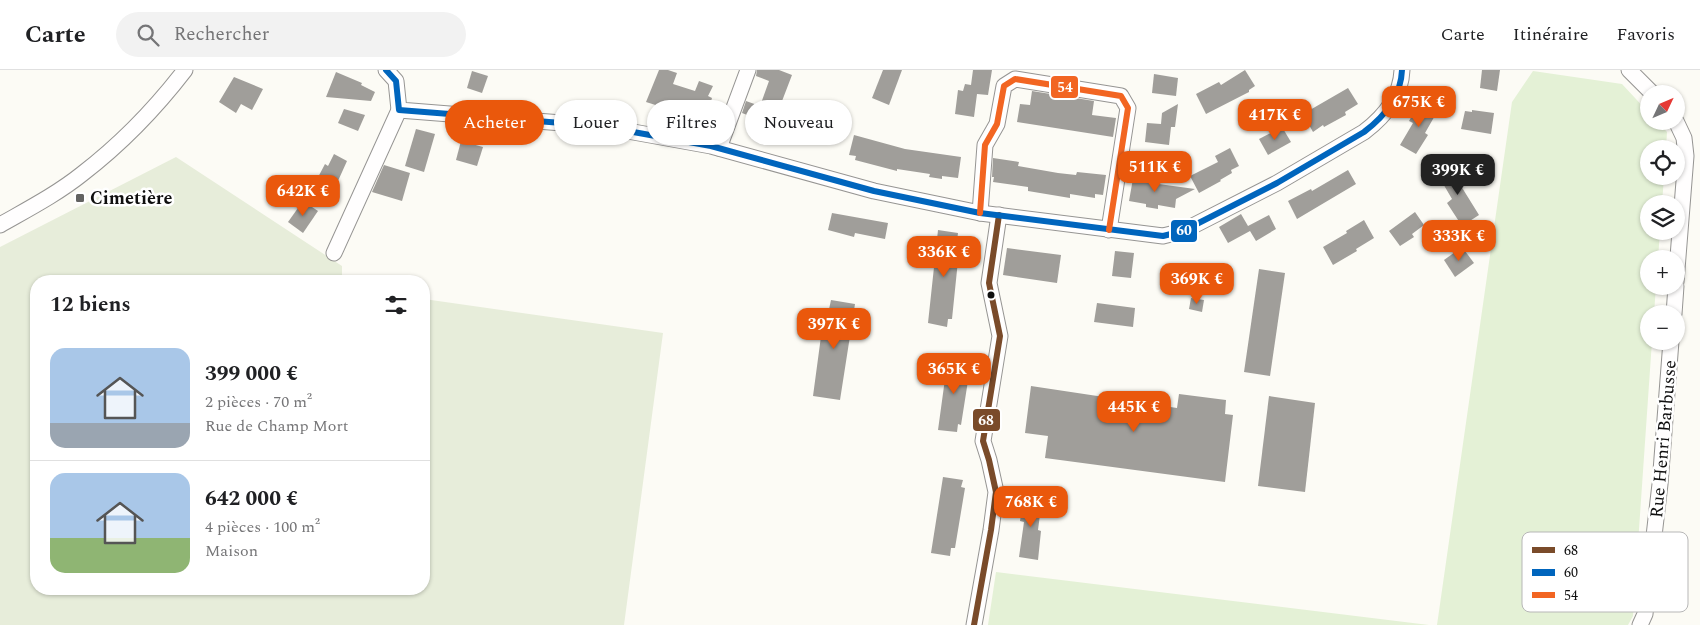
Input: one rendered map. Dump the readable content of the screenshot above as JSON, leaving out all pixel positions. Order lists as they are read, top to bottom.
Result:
{
  "streets": {
    "street": ["Rue Henri Barbusse"]
  },
  "places": {
    "transit": ["Cimetière"]
  },
  "lines": ["transit line 60", "transit line 54", "transit line 68"],
  "legend": ["68", "60", "54"],
  "north": "top right",
  "page": {
    "header": "Carte",
    "search": "Rechercher",
    "nav": ["Carte", "Itinéraire", "Favoris"],
    "map_buttons": ["+", "−"],
    "price": [
      "675K €",
      "417K €",
      "511K €",
      "399K €",
      "642K €",
      "333K €",
      "336K €",
      "369K €",
      "397K €",
      "365K €",
      "445K €",
      "768K €"
    ],
    "chip": [
      "Acheter",
      "Louer",
      "Filtres",
      "Nouveau"
    ],
    "heading": "12 biens",
    "list": [
      {
        "name": "399 000 €",
        "note": "2 pièces · 70 m² · Rue de Champ Mort"
      },
      {
        "name": "642 000 €",
        "note": "4 pièces · 100 m² · Maison"
      }
    ]
  }
}
